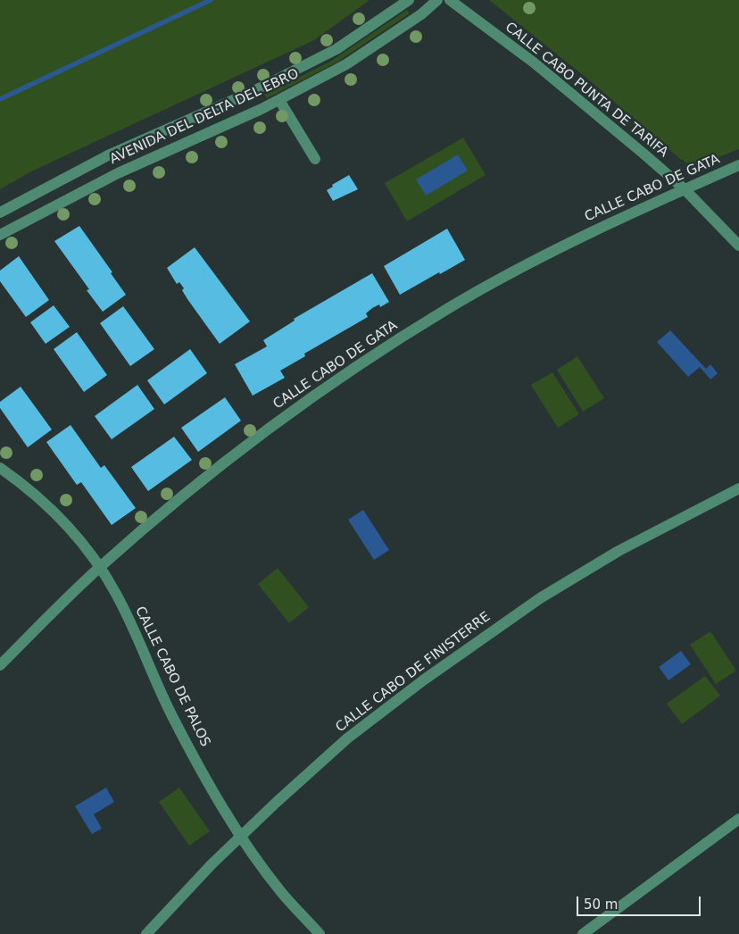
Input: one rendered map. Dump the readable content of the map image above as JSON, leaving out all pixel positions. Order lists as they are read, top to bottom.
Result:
{
  "streets": {
    "street": [
      "CALLE CABO PUNTA DE TARIFA",
      "AVENIDA DEL DELTA DEL EBRO",
      "CALLE CABO DE GATA",
      "CALLE CABO DE FINISTERRE",
      "CALLE CABO DE PALOS"
    ]
  },
  "crossings": [
    ["CALLE CABO PUNTA DE TARIFA", "CALLE CABO DE GATA"],
    ["CALLE CABO DE GATA", "CALLE CABO DE PALOS"],
    ["CALLE CABO DE FINISTERRE", "CALLE CABO DE PALOS"]
  ],
  "scale_bar": "50 m"
}
